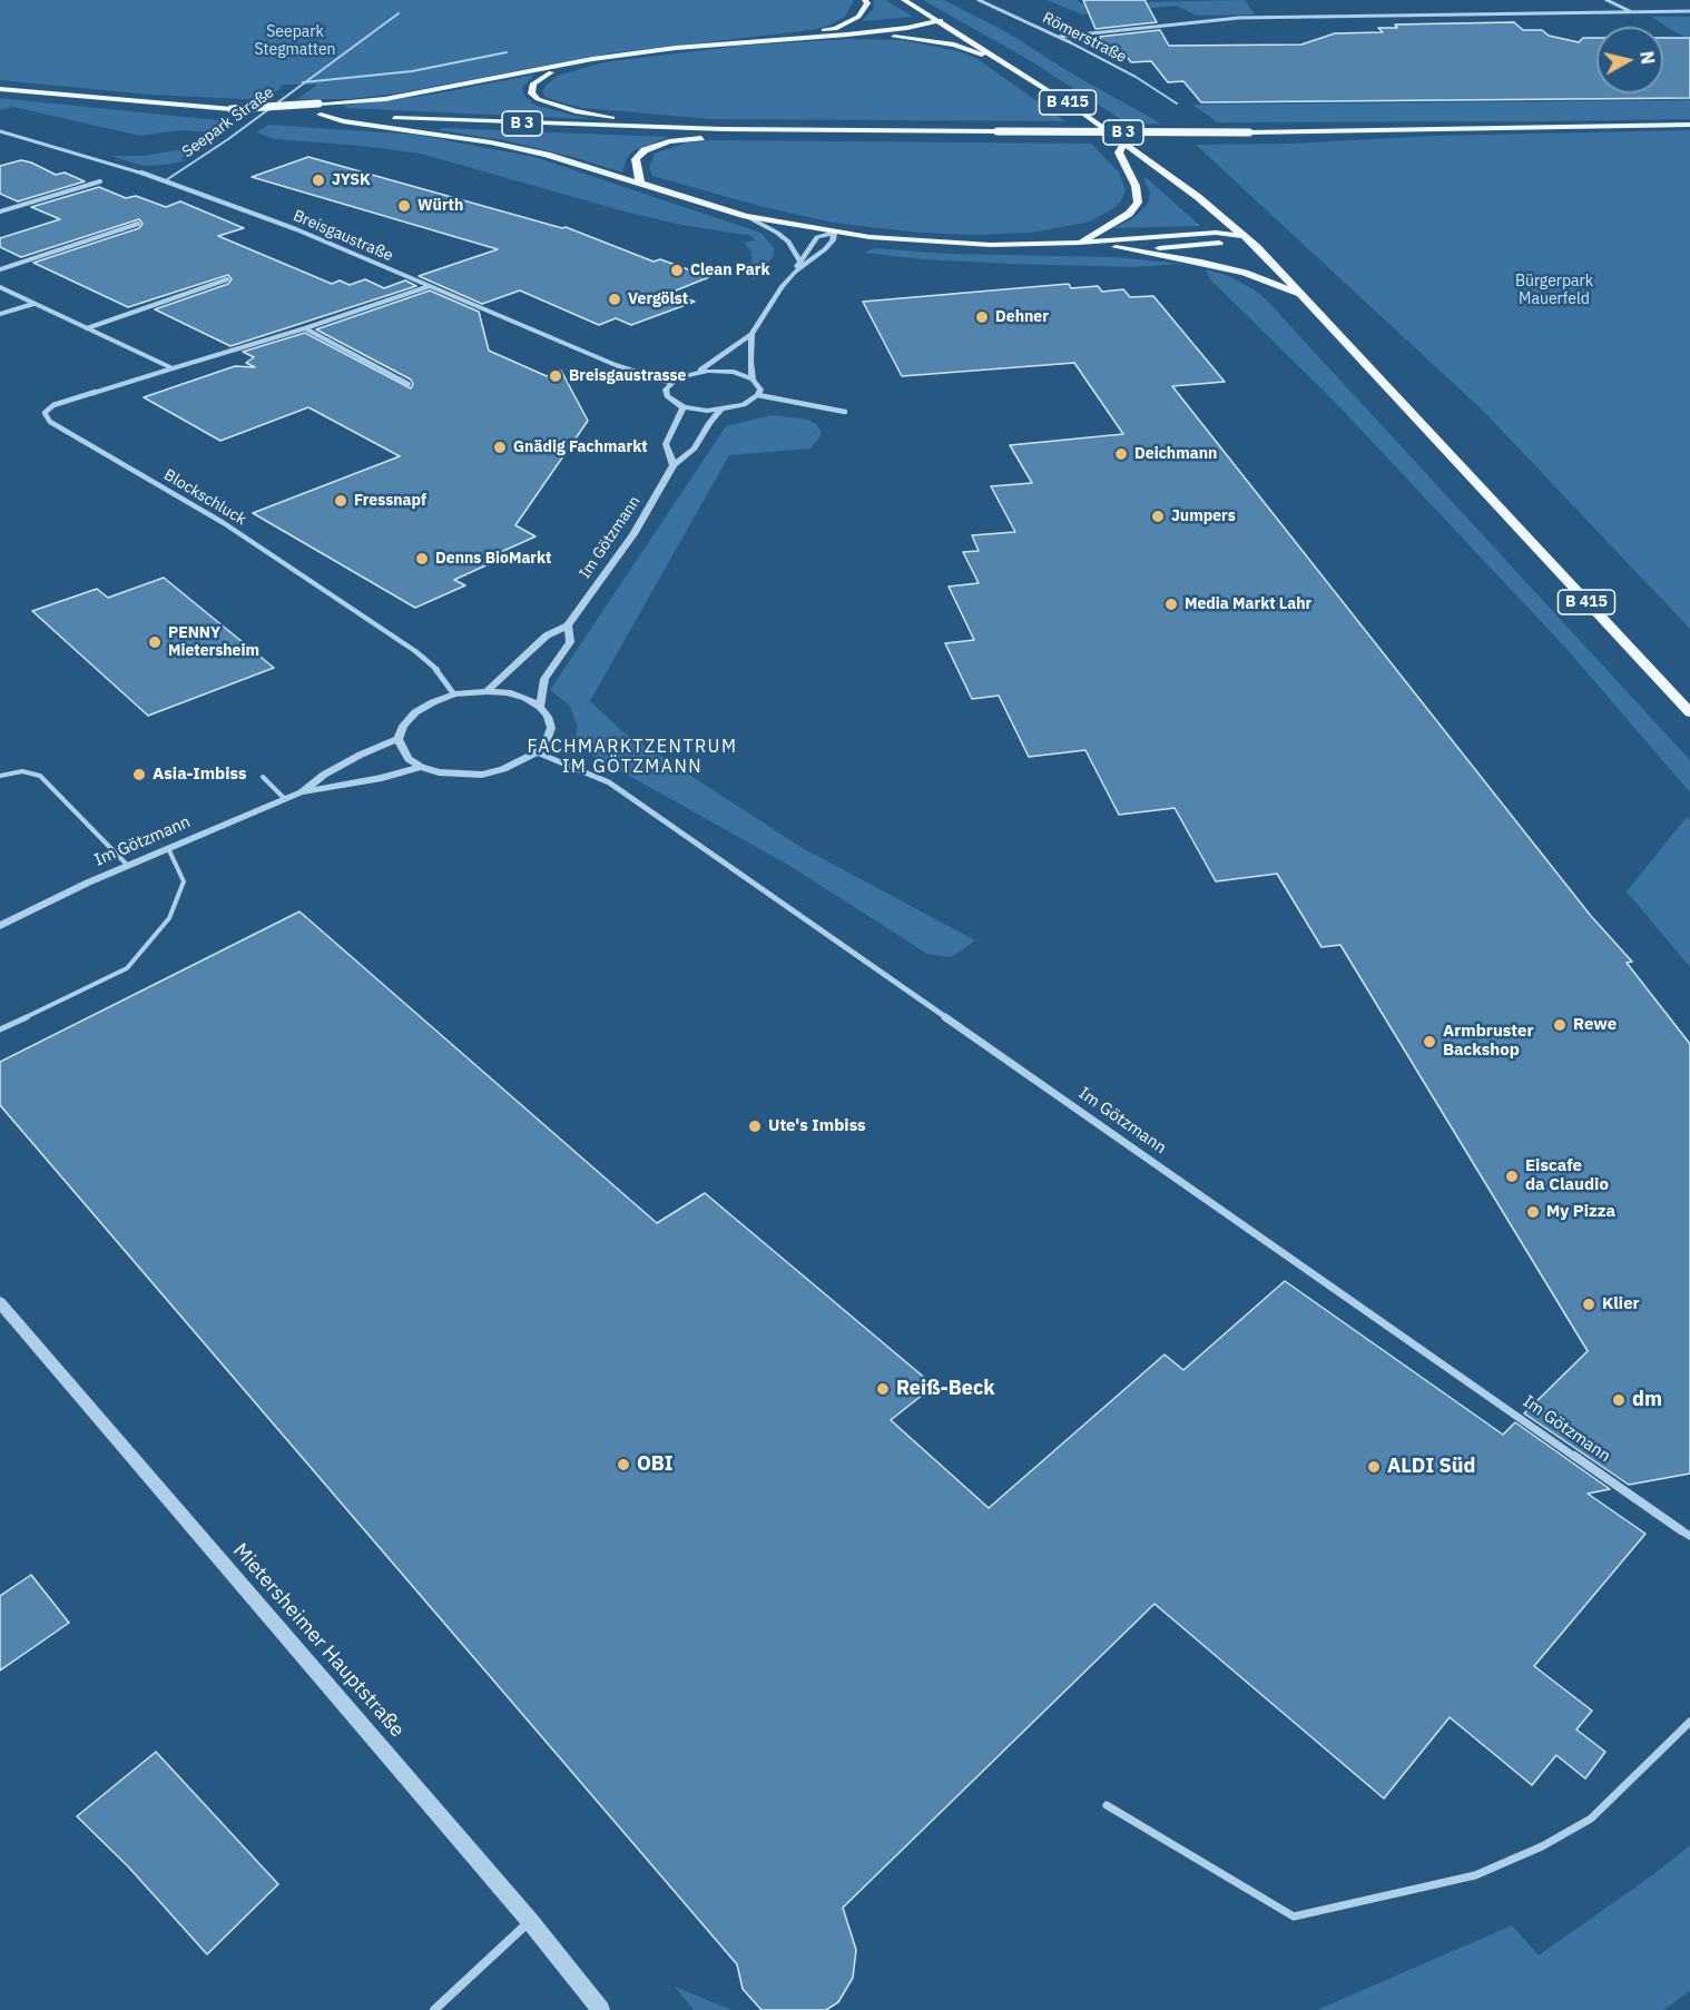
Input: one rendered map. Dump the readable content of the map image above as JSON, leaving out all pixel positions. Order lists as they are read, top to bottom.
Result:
{
  "streets": {
    "main road": ["B 415", "B 3"],
    "street": [
      "Römerstraße",
      "Breisgaustraße",
      "Blockschluck",
      "Im Götzmann",
      "Mietersheimer Hauptstraße"
    ],
    "lane": ["Seepark Straße"]
  },
  "crossings": [
    ["B 415", "B 3"],
    ["Seepark Straße", "Breisgaustraße"],
    ["Breisgaustraße", "Blockschluck"],
    ["Blockschluck", "Im Götzmann"]
  ],
  "districts": ["FACHMARKTZENTRUM IM GÖTZMANN"],
  "parks": ["Seepark Stegmatten", "Bürgerpark Mauerfeld"],
  "places": [
    "JYSK",
    "Würth",
    "Clean Park",
    "Vergölst",
    "Dehner",
    "Breisgaustrasse",
    "Gnädig Fachmarkt",
    "Deichmann",
    "Fressnapf",
    "Jumpers",
    "Denns BioMarkt",
    "Media Markt Lahr",
    "PENNY Mietersheim",
    "Asia-Imbiss",
    "Rewe",
    "Armbruster Backshop",
    "Ute's Imbiss",
    "Eiscafe da Claudio",
    "My Pizza",
    "Klier",
    "Reiß-Beck",
    "dm",
    "OBI",
    "ALDI Süd"
  ],
  "north": "right"
}
